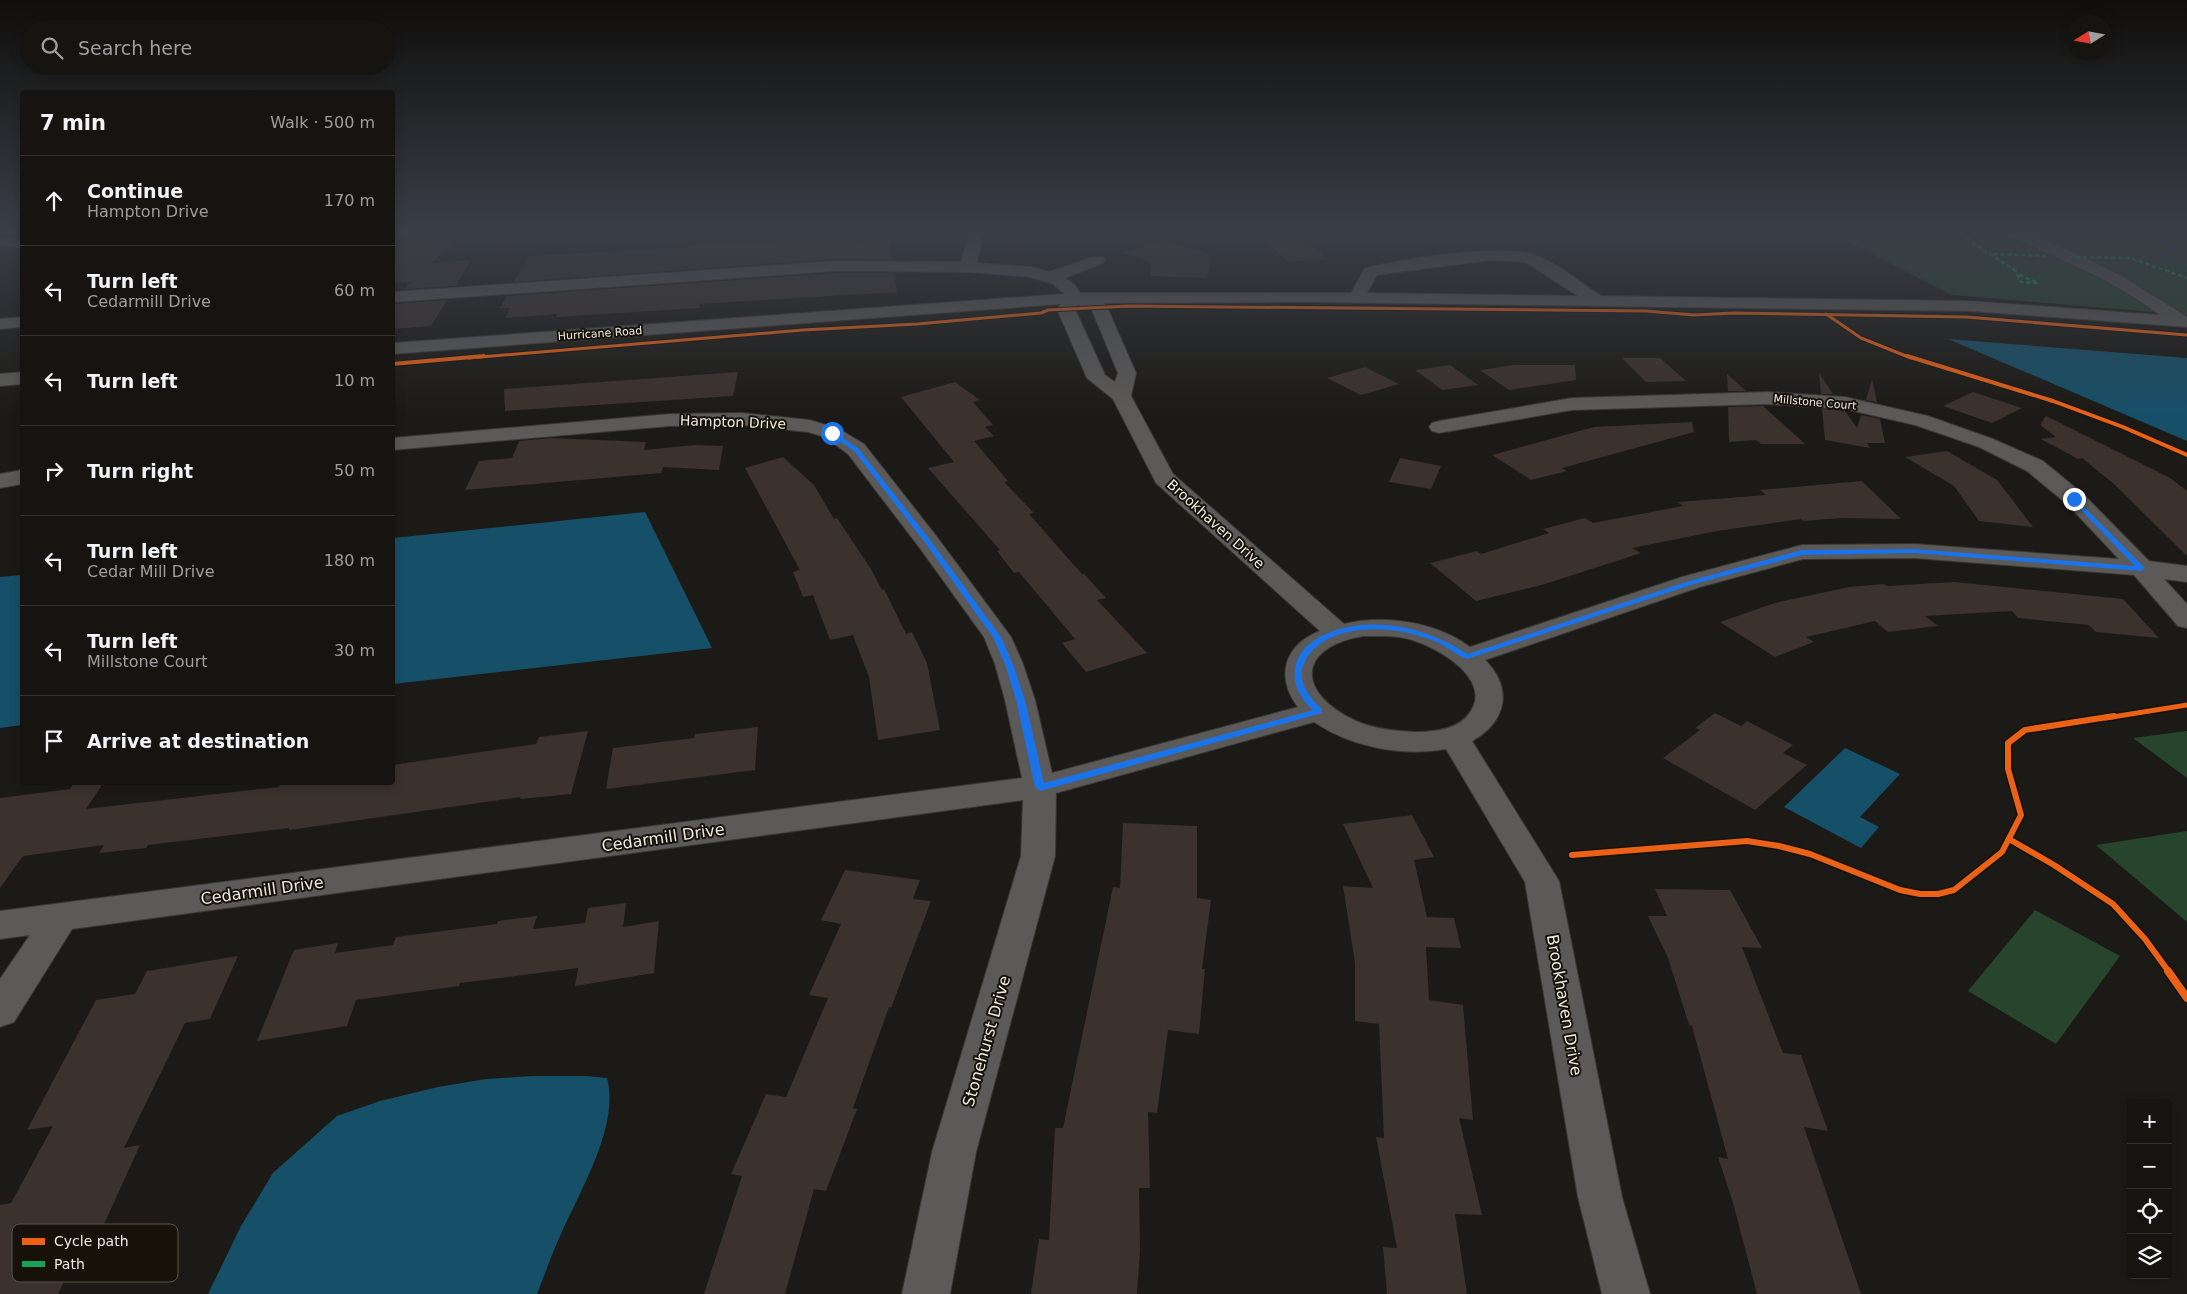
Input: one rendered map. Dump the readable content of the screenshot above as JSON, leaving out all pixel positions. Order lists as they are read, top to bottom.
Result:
{
  "streets": {
    "street": [
      "Hurricane Road",
      "Millstone Court",
      "Hampton Drive",
      "Brookhaven Drive",
      "Cedarmill Drive",
      "Stonehurst Drive"
    ]
  },
  "crossings": [
    ["Hurricane Road", "Brookhaven Drive"],
    ["Hampton Drive", "Cedarmill Drive"],
    ["Hampton Drive", "Stonehurst Drive"],
    ["Brookhaven Drive", "Cedarmill Drive"],
    ["Cedarmill Drive", "Stonehurst Drive"]
  ],
  "legend": ["Cycle path", "Path"],
  "north": "left",
  "page": {
    "search": "Search here",
    "heading": ["7 min", "Walk · 500 m"],
    "list": [
      ["Continue", "Hampton Drive", "170 m"],
      ["Turn left", "Cedarmill Drive", "60 m"],
      ["Turn left", "10 m"],
      ["Turn right", "50 m"],
      ["Turn left", "Cedar Mill Drive", "180 m"],
      ["Turn left", "Millstone Court", "30 m"],
      "Arrive at destination"
    ],
    "map_buttons": ["+", "−"]
  }
}
